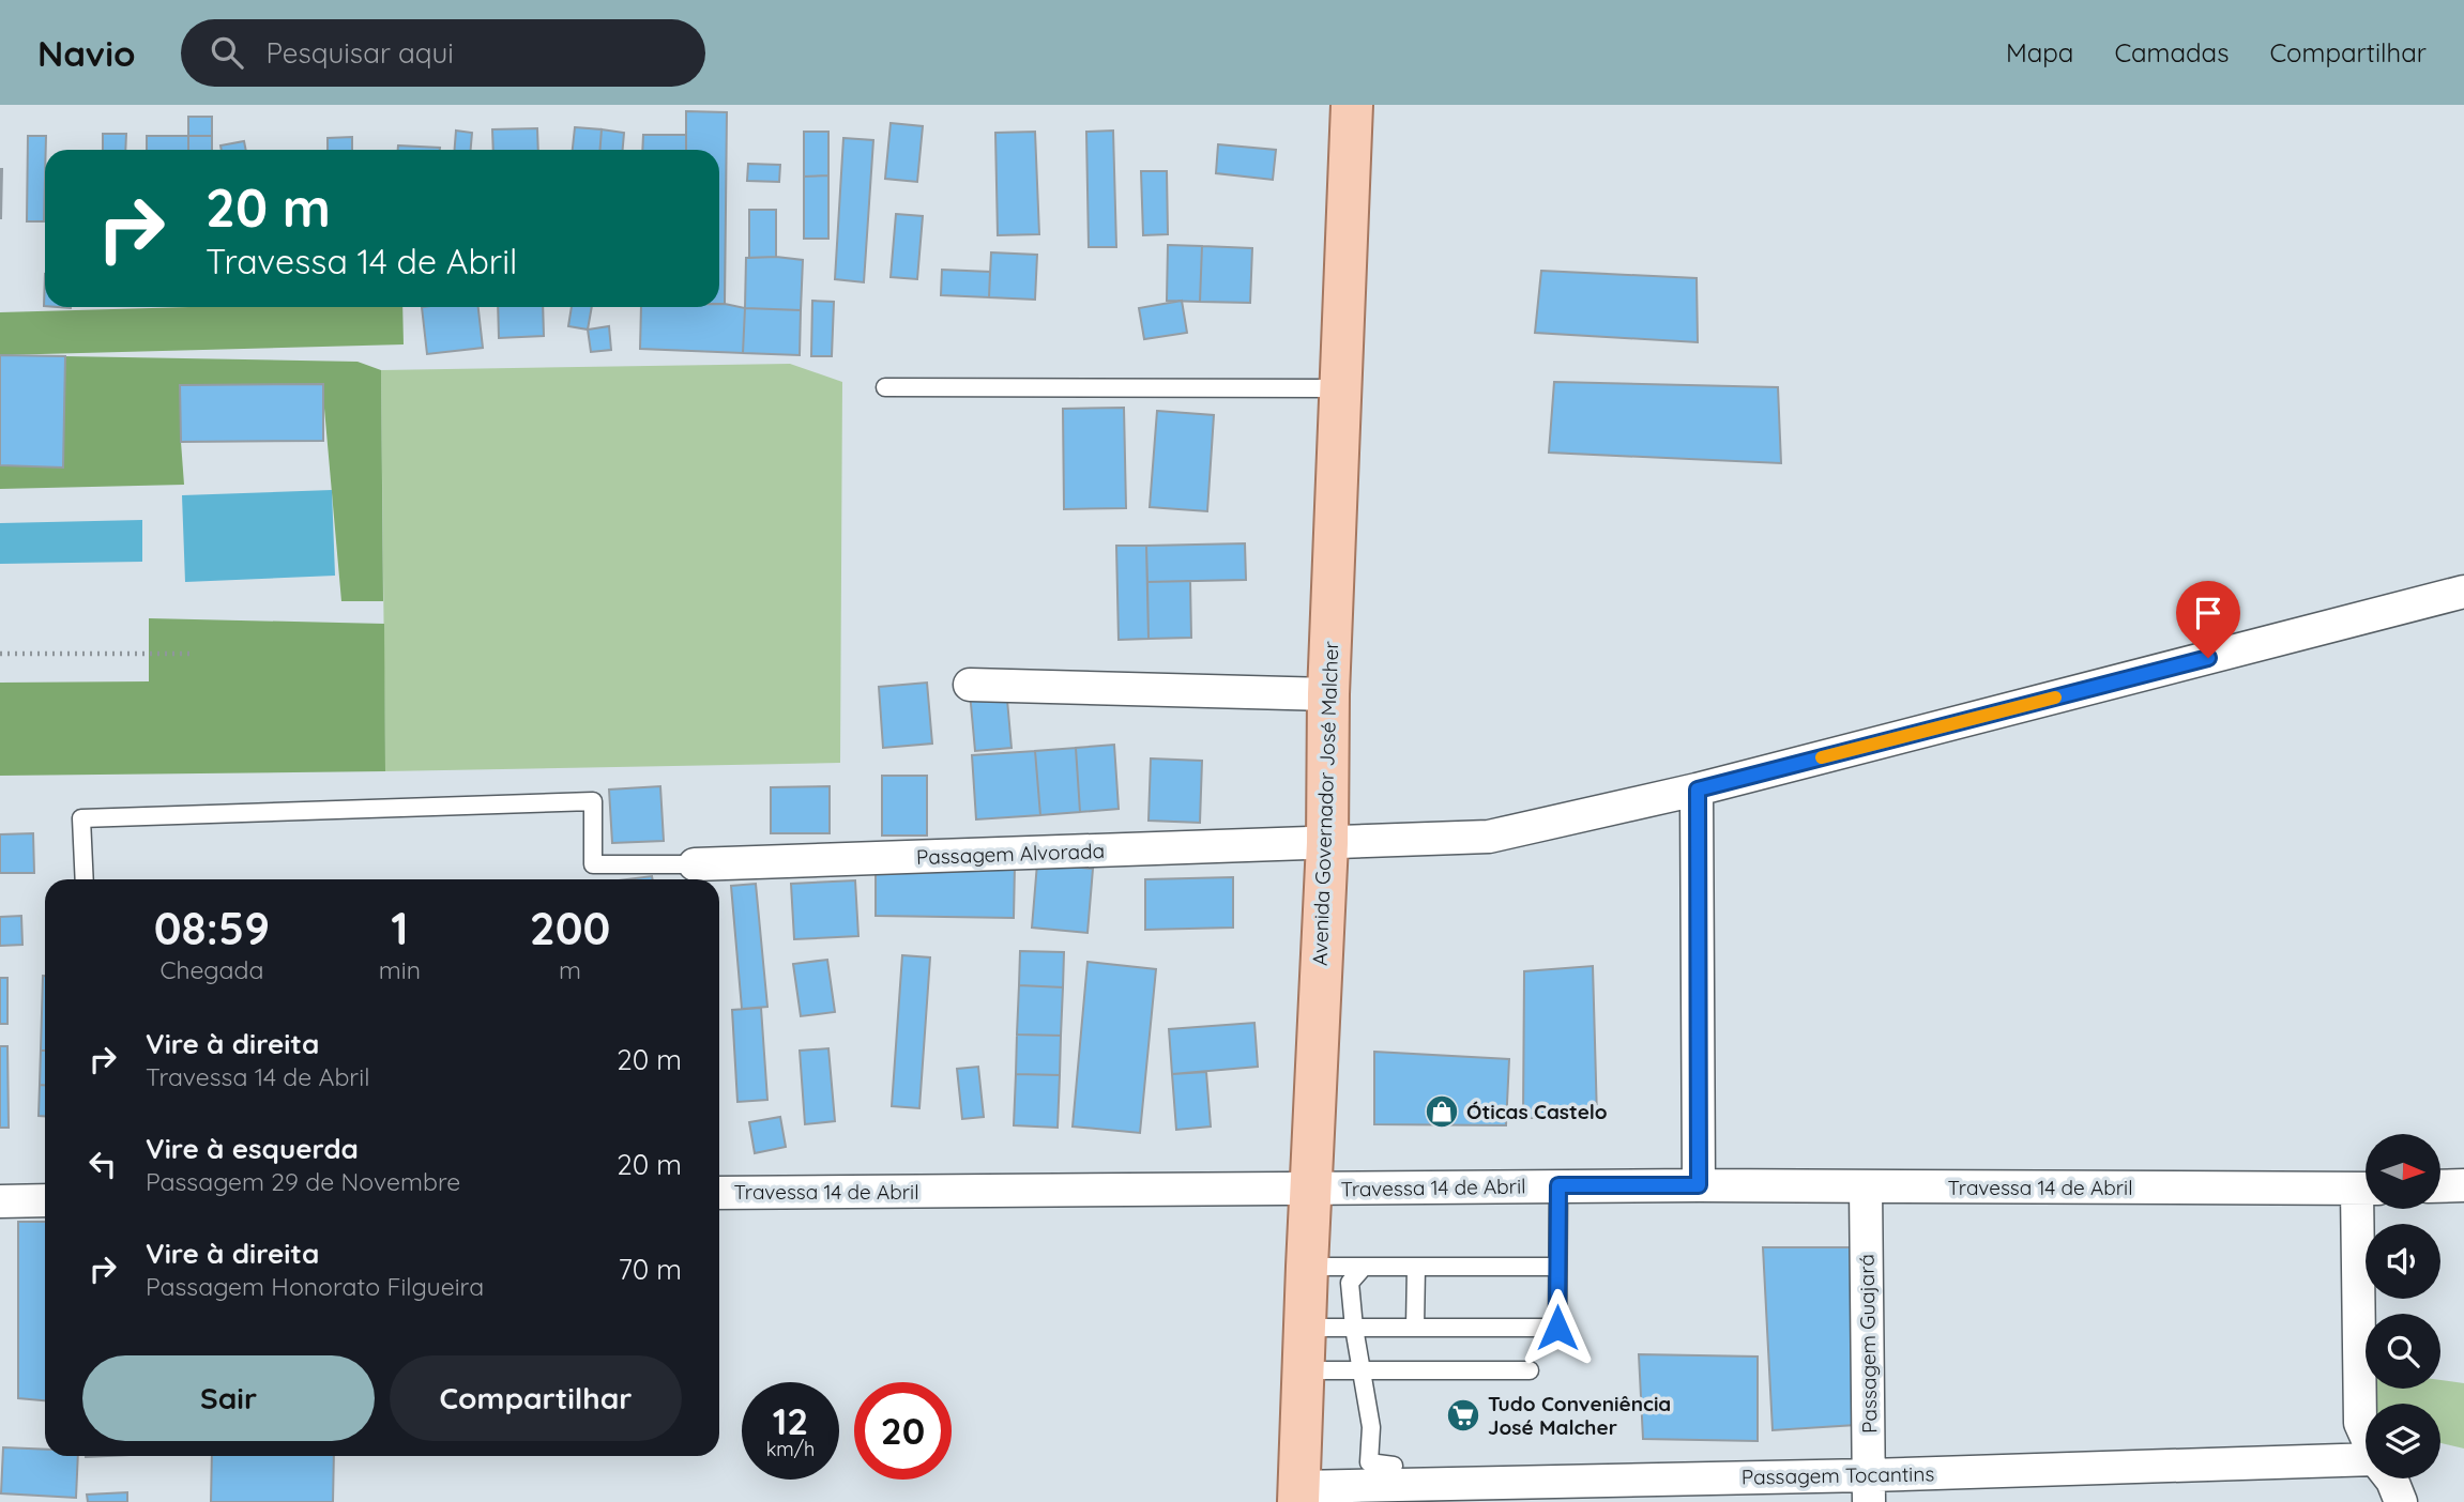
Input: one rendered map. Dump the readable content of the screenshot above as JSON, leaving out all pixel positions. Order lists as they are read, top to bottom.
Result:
{
  "streets": {
    "main road": ["Avenida Governador José Malcher"],
    "street": [
      "Passagem Alvorada",
      "Travessa 14 de Abril",
      "Passagem Guajará",
      "Passagem Tocantins"
    ]
  },
  "crossings": [
    ["Avenida Governador José Malcher", "Passagem Alvorada"],
    ["Avenida Governador José Malcher", "Travessa 14 de Abril"],
    ["Avenida Governador José Malcher", "Passagem Tocantins"],
    ["Travessa 14 de Abril", "Passagem Guajará"],
    ["Passagem Guajará", "Passagem Tocantins"]
  ],
  "places": {
    "shop": ["Óticas Castelo"],
    "supermarket": ["Tudo Conveniência José Malcher"]
  },
  "north": "right",
  "page": {
    "header": "Navio",
    "search": "Pesquisar aqui",
    "nav": ["Mapa", "Camadas", "Compartilhar"],
    "turn": ["20 m", "Travessa 14 de Abril"],
    "eta": [
      "08:59",
      "Chegada",
      "1",
      "min",
      "200",
      "m"
    ],
    "list": [
      {
        "name": "Vire à direita",
        "note": "Travessa 14 de Abril",
        "value": "20 m"
      },
      {
        "name": "Vire à esquerda",
        "note": "Passagem 29 de Novembre",
        "value": "20 m"
      },
      {
        "name": "Vire à direita",
        "note": "Passagem Honorato Filgueira",
        "value": "70 m"
      }
    ],
    "buttons": ["Sair", "Compartilhar"],
    "speed": "12 km/h",
    "limit": "20"
  }
}
